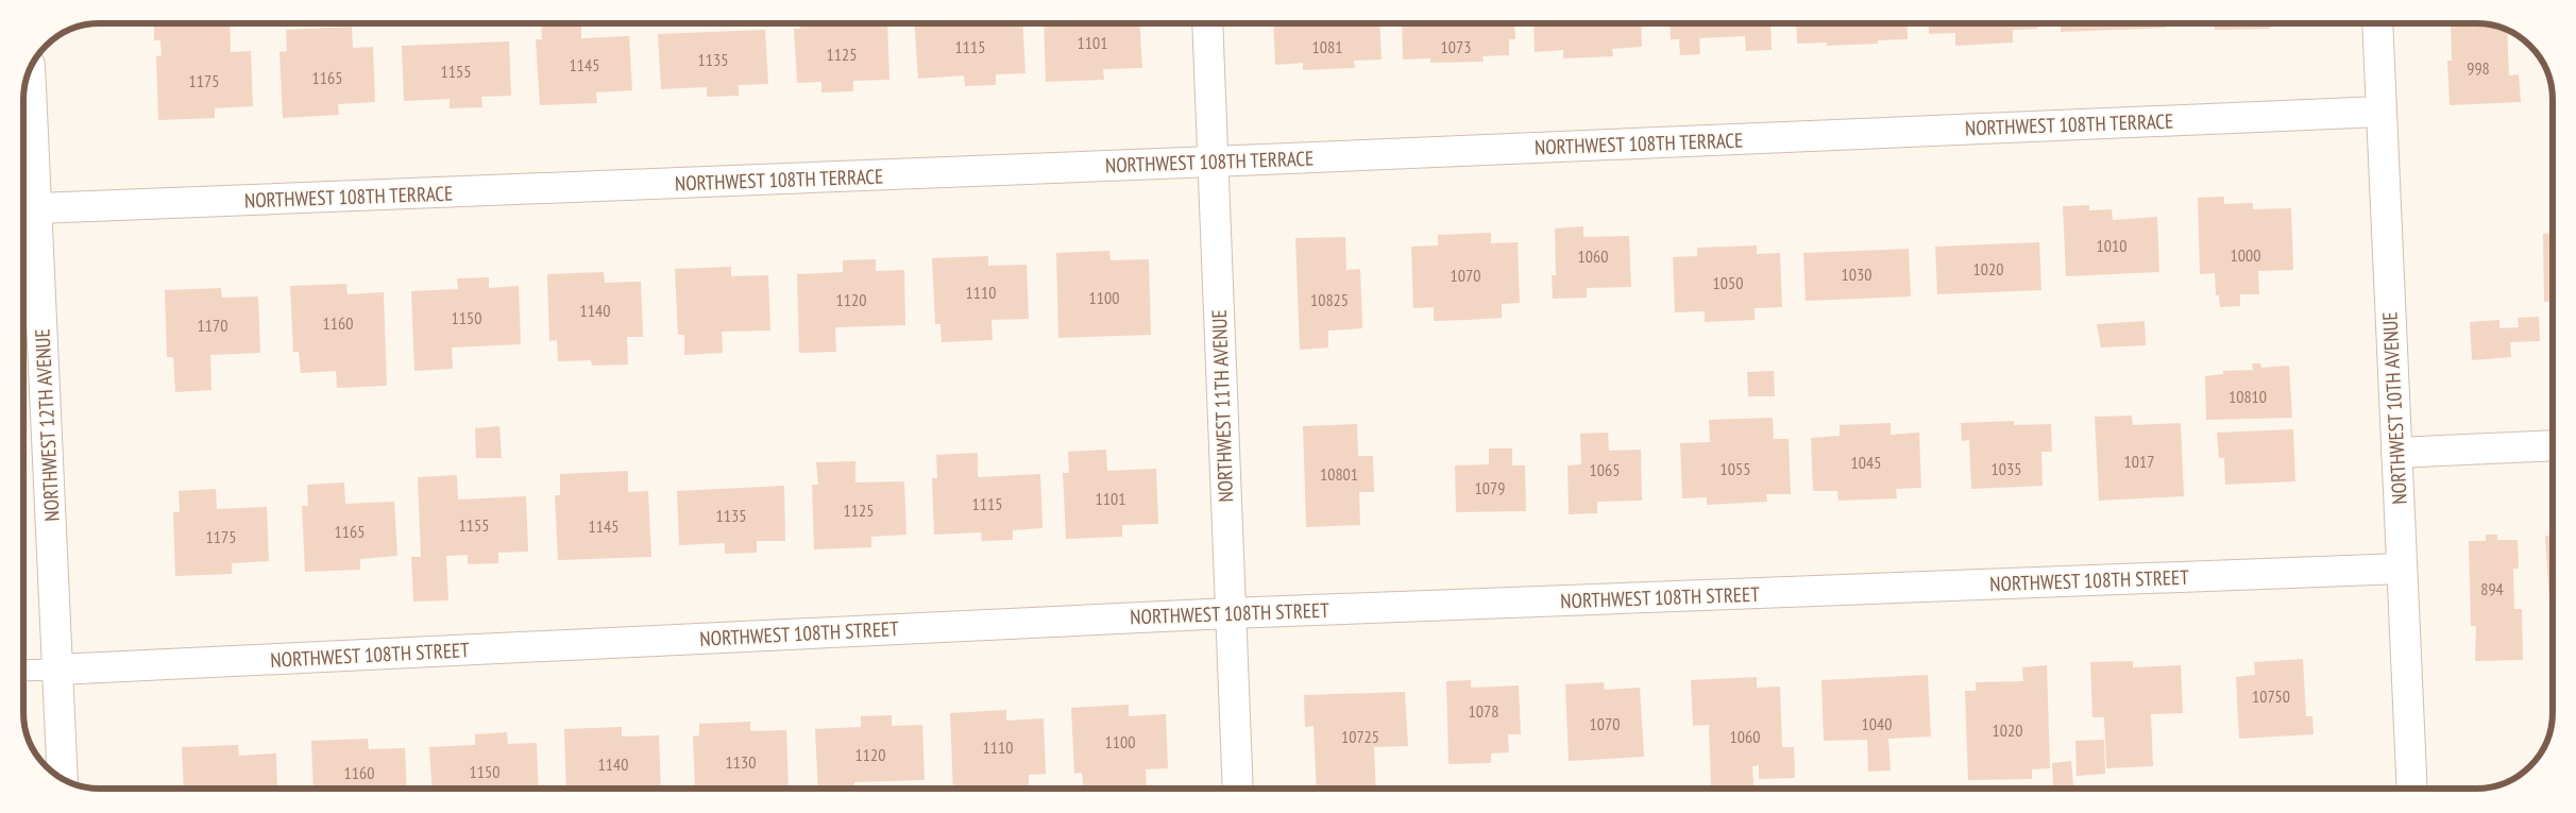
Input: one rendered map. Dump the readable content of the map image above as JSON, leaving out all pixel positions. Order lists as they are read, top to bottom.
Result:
{
  "streets": {
    "street": [
      "NORTHWEST 108TH TERRACE",
      "NORTHWEST 11TH AVENUE",
      "NORTHWEST 10TH AVENUE",
      "NORTHWEST 12TH AVENUE",
      "NORTHWEST 108TH STREET"
    ]
  },
  "crossings": [
    ["NORTHWEST 108TH TERRACE", "NORTHWEST 11TH AVENUE"],
    ["NORTHWEST 108TH TERRACE", "NORTHWEST 10TH AVENUE"],
    ["NORTHWEST 108TH TERRACE", "NORTHWEST 12TH AVENUE"],
    ["NORTHWEST 11TH AVENUE", "NORTHWEST 108TH STREET"],
    ["NORTHWEST 10TH AVENUE", "NORTHWEST 108TH STREET"],
    ["NORTHWEST 12TH AVENUE", "NORTHWEST 108TH STREET"]
  ],
  "house_numbers": [
    "1101",
    "1115",
    "1081",
    "1073",
    "1125",
    "1135",
    "1145",
    "998",
    "1155",
    "1165",
    "1175",
    "1010",
    "1000",
    "1060",
    "1020",
    "1030",
    "1070",
    "1050",
    "1110",
    "1100",
    "1120",
    "10825",
    "1140",
    "1150",
    "1160",
    "1170",
    "10810",
    "1017",
    "1045",
    "1055",
    "1035",
    "1065",
    "10801",
    "1079",
    "1101",
    "1115",
    "1125",
    "1135",
    "1155",
    "1145",
    "1165",
    "1175",
    "894",
    "10750",
    "1078",
    "1070",
    "1040",
    "1020",
    "10725",
    "1060",
    "1100",
    "1110",
    "1120",
    "1130",
    "1140",
    "1150",
    "1160"
  ]
}
